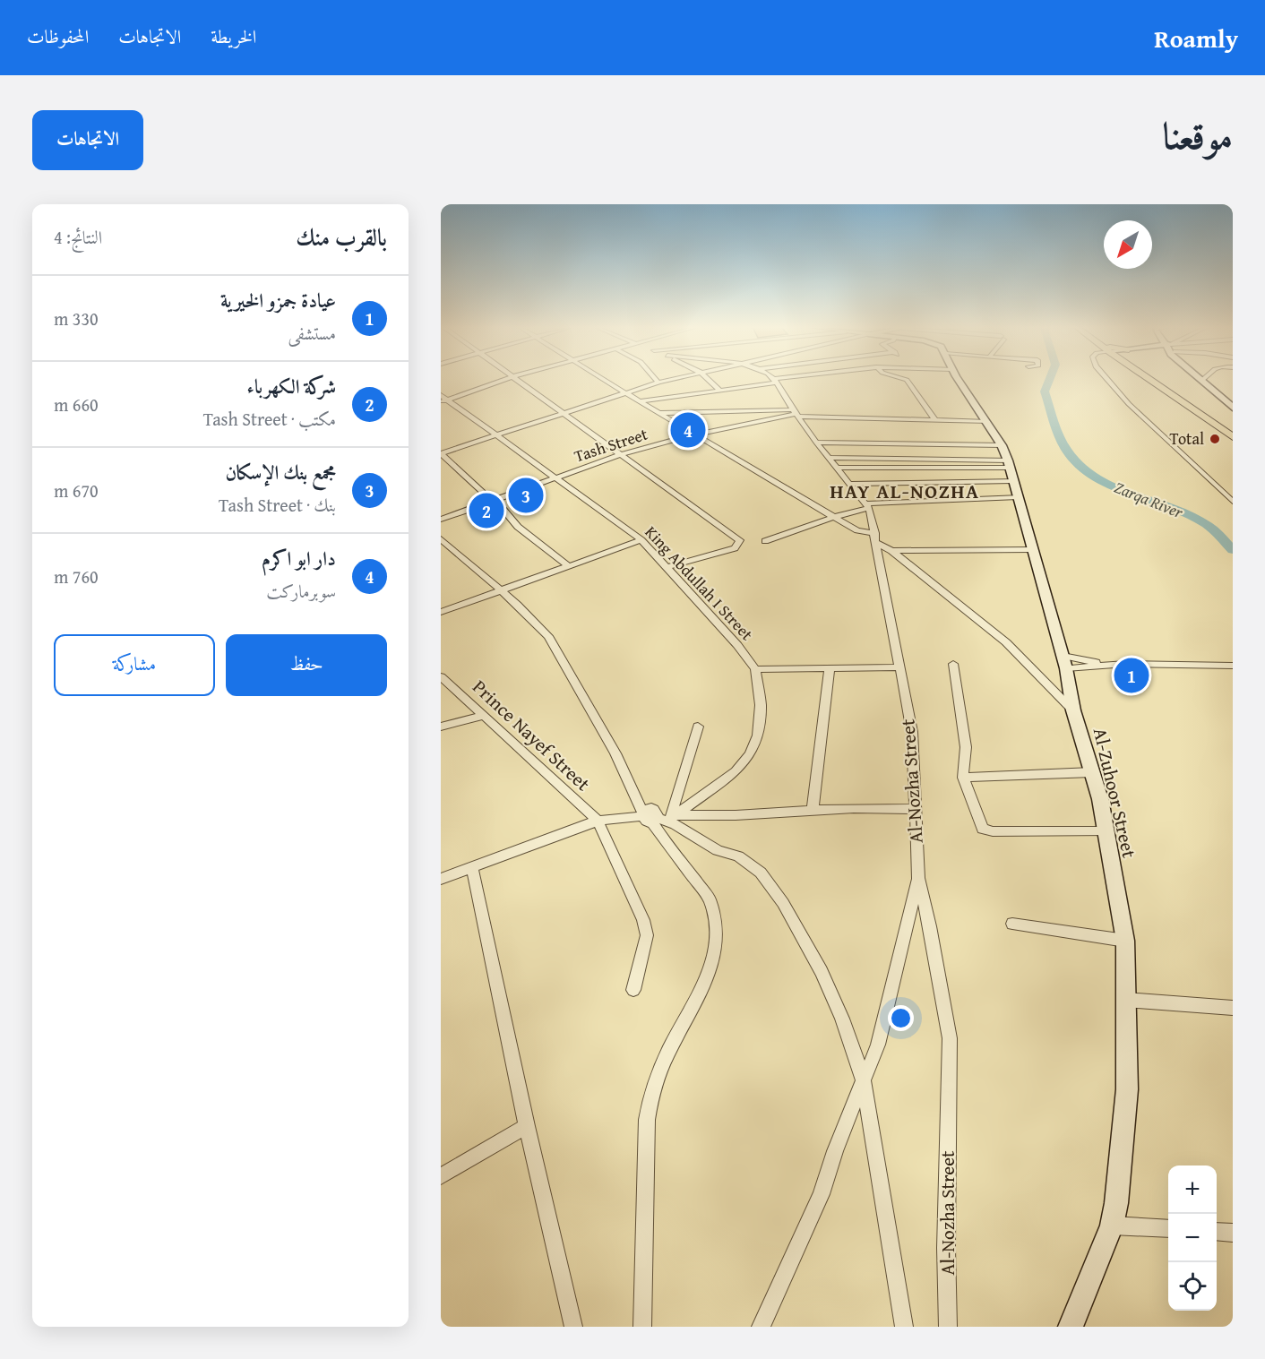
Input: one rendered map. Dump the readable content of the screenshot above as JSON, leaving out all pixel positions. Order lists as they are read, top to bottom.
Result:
{
  "streets": {
    "main road": ["Al-Zuhoor Street"],
    "street": [
      "Tash Street",
      "King Abdullah I Street",
      "Prince Nayef Street",
      "Al-Nozha Street"
    ]
  },
  "crossings": [
    ["Tash Street", "King Abdullah I Street"],
    ["Tash Street", "Al-Nozha Street"]
  ],
  "districts": ["HAY AL-NOZHA"],
  "water": ["Zarqa River"],
  "places": ["Total"],
  "north": "bottom left",
  "page": {
    "header": "Roamly",
    "nav": ["الخريطة", "الاتجاهات", "المحفوظات"],
    "title": "موقعنا",
    "buttons": [
      "الاتجاهات",
      ["حفظ", "مشاركة"]
    ],
    "heading": ["بالقرب منك", "النتائج: 4"],
    "list": [
      {
        "mark": "1",
        "name": "عيادة جمزو الخيرية",
        "note": "مستشفى",
        "value": "330 m"
      },
      {
        "mark": "2",
        "name": "شركة الكهرباء",
        "note": "مكتب · Tash Street",
        "value": "660 m"
      },
      {
        "mark": "3",
        "name": "مجمع بنك الإسكان",
        "note": "بنك · Tash Street",
        "value": "670 m"
      },
      {
        "mark": "4",
        "name": "دار ابو اكرم",
        "note": "سوبرماركت",
        "value": "760 m"
      }
    ],
    "pins": [
      "4",
      "3",
      "2",
      "1"
    ],
    "map_buttons": ["+", "−"]
  }
}
